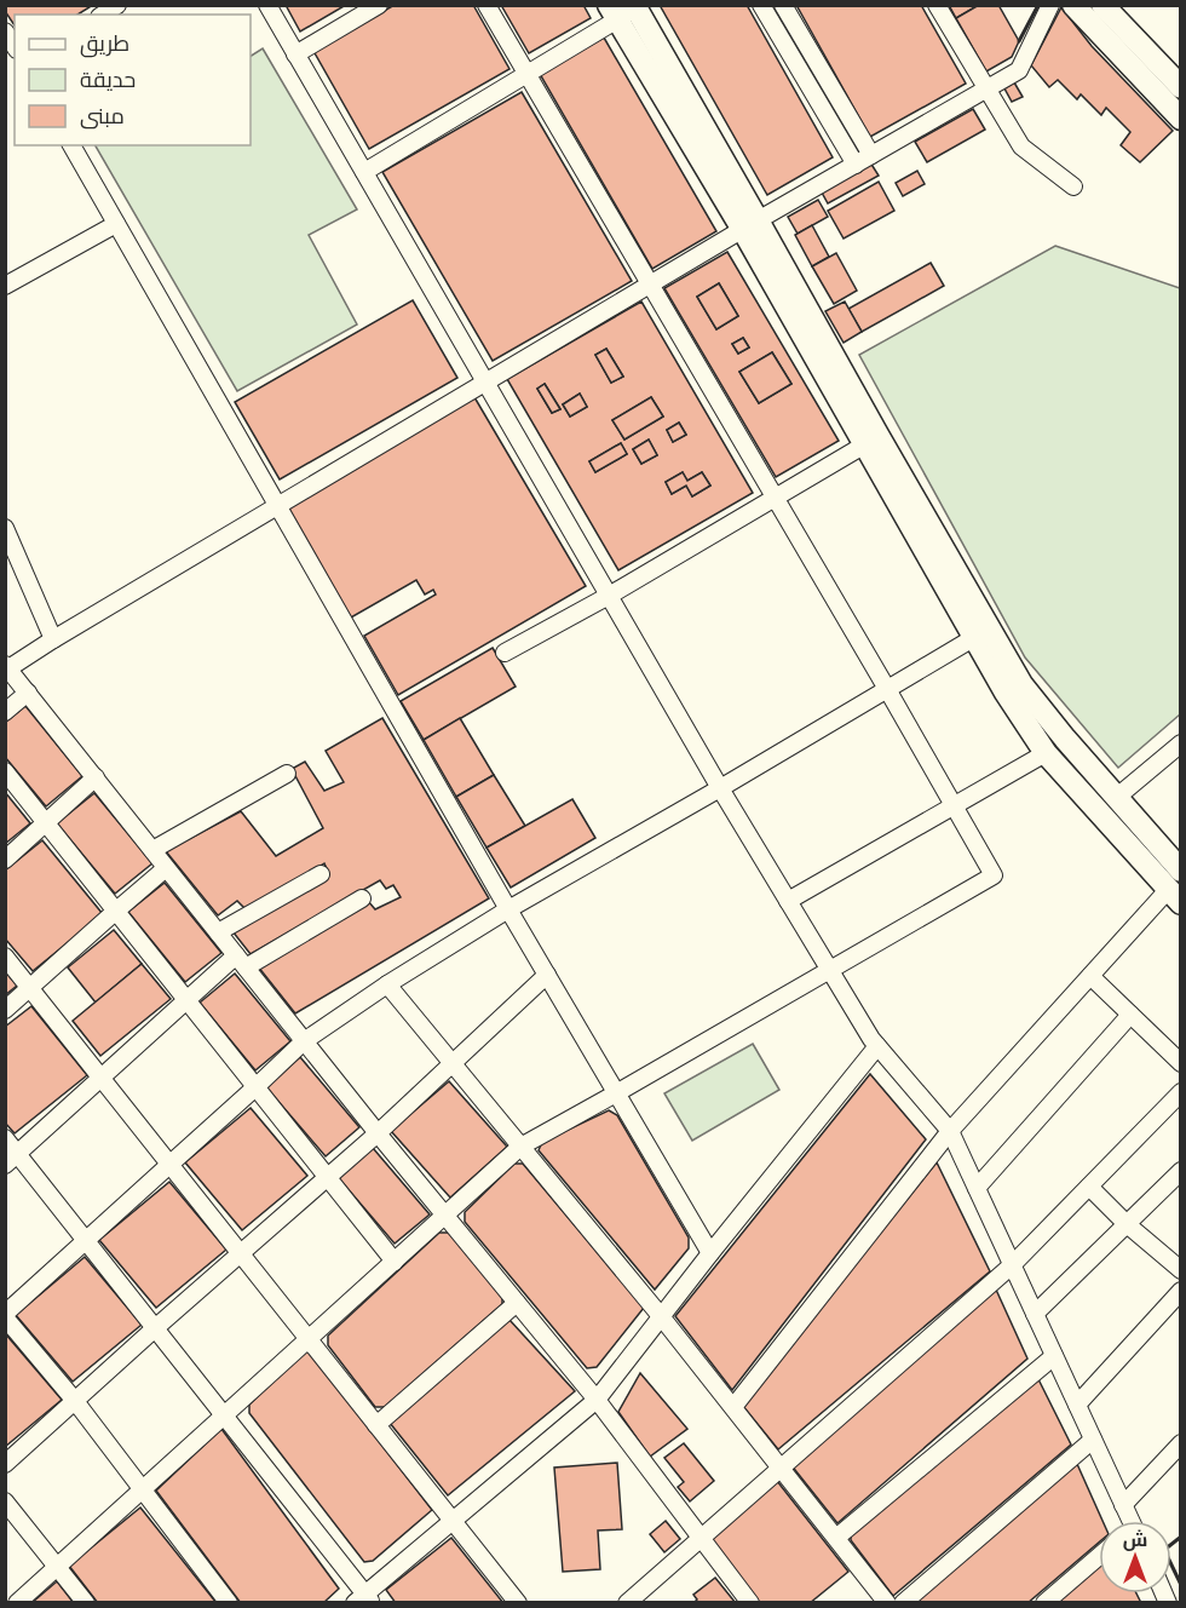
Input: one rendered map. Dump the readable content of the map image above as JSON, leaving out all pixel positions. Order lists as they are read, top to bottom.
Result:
{
  "legend": ["طريق", "حديقة", "مبنى"],
  "north": "top"
}
